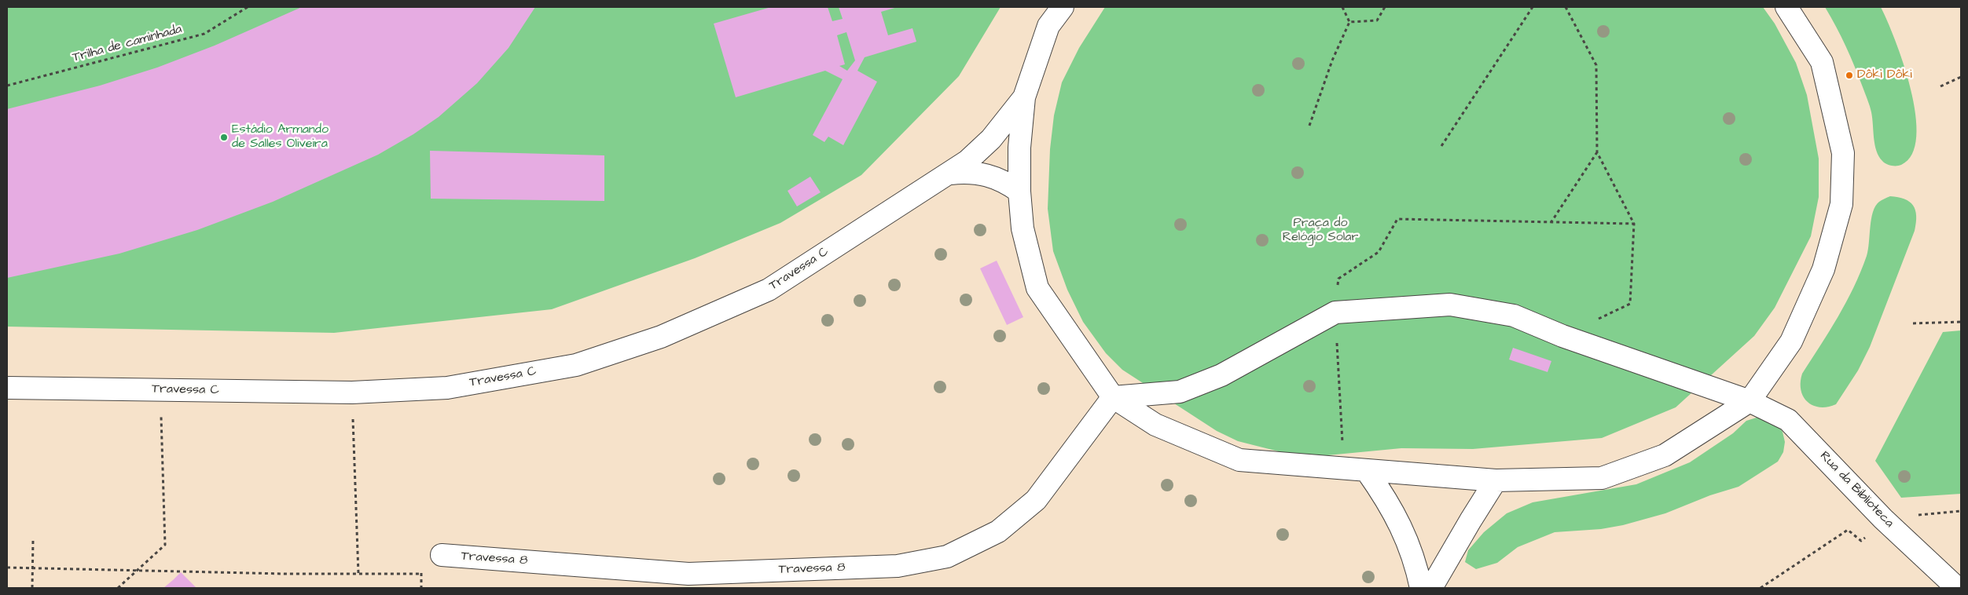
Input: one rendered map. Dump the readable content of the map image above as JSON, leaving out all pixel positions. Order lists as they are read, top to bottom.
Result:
{
  "streets": {
    "street": ["Travessa C", "Rua da Biblioteca", "Travessa 8"],
    "path": ["Trilha de caminhada"]
  },
  "parks": ["Praça do Relógio Solar"],
  "places": ["Dôki Dôki", "Estádio Armando de Salles Oliveira"]
}
